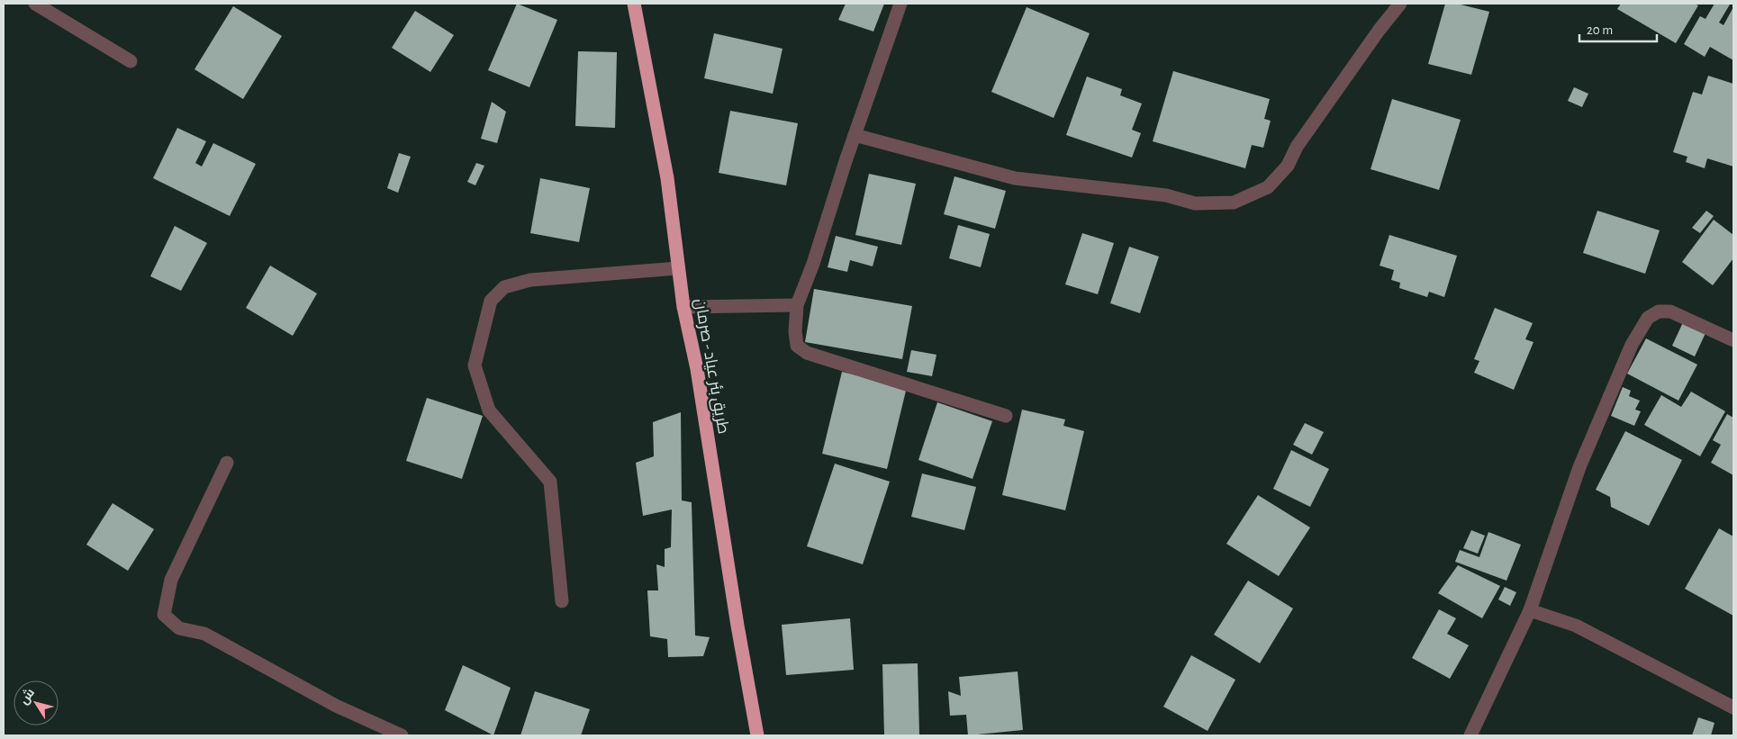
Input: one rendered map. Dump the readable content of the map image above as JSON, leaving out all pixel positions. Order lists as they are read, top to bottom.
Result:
{
  "streets": {
    "highway": ["طريق بئر عياد - صرمان"]
  },
  "scale_bar": "20 m",
  "north": "top left"
}
